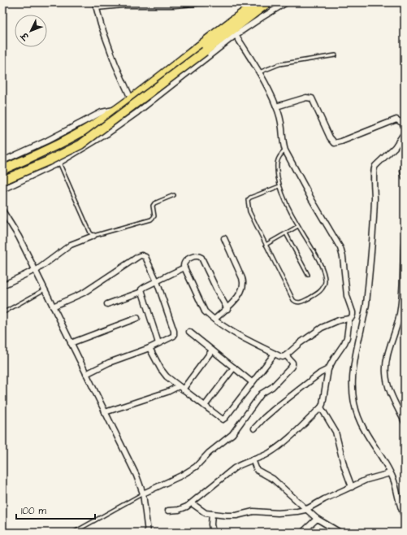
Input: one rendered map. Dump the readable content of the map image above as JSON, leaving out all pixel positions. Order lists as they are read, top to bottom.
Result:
{
  "scale_bar": "100 m",
  "north": "bottom left"
}
